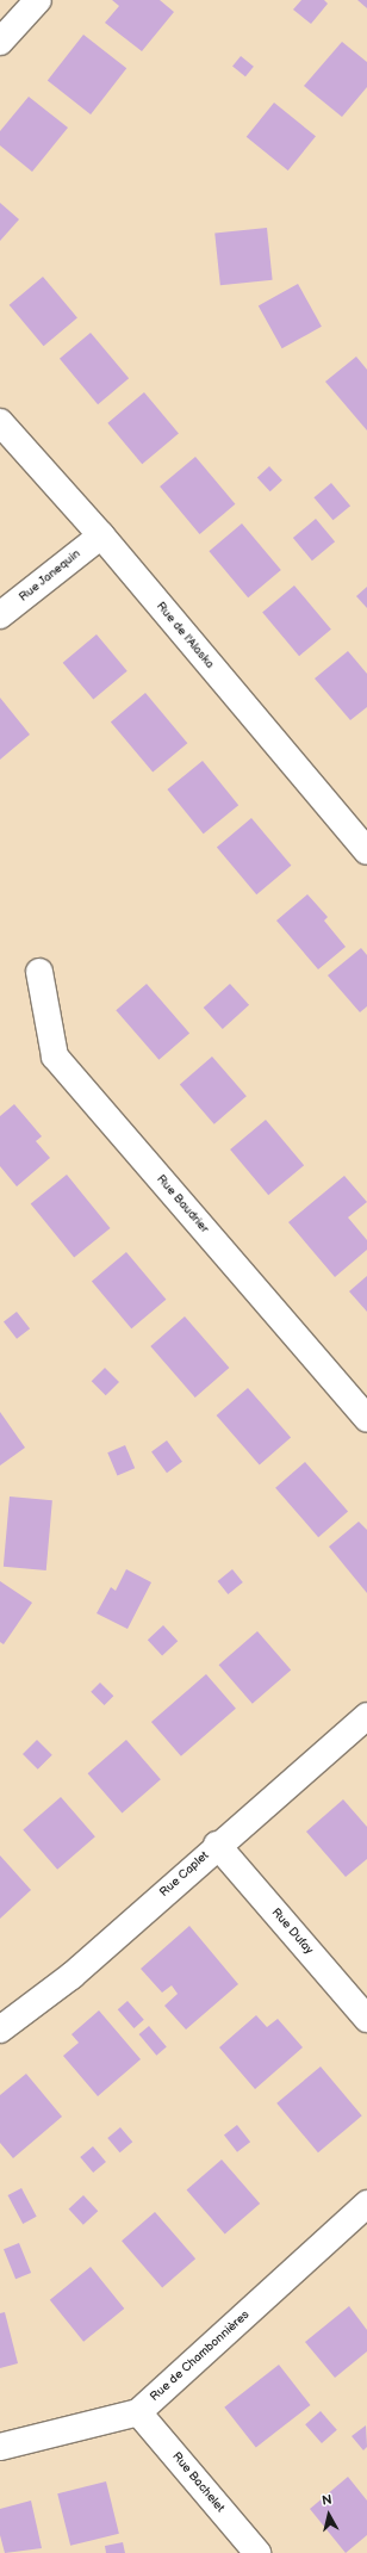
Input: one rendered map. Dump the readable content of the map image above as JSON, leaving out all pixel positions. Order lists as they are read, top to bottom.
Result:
{
  "streets": {
    "street": [
      "Rue Janequin",
      "Rue de l'Alaska",
      "Rue Baudrier",
      "Rue Caplet",
      "Rue Dufay",
      "Rue de Chambonnières",
      "Rue Bachelet"
    ]
  },
  "crossings": [
    ["Rue Janequin", "Rue de l'Alaska"],
    ["Rue Caplet", "Rue Dufay"],
    ["Rue de Chambonnières", "Rue Bachelet"]
  ],
  "north": "top"
}
